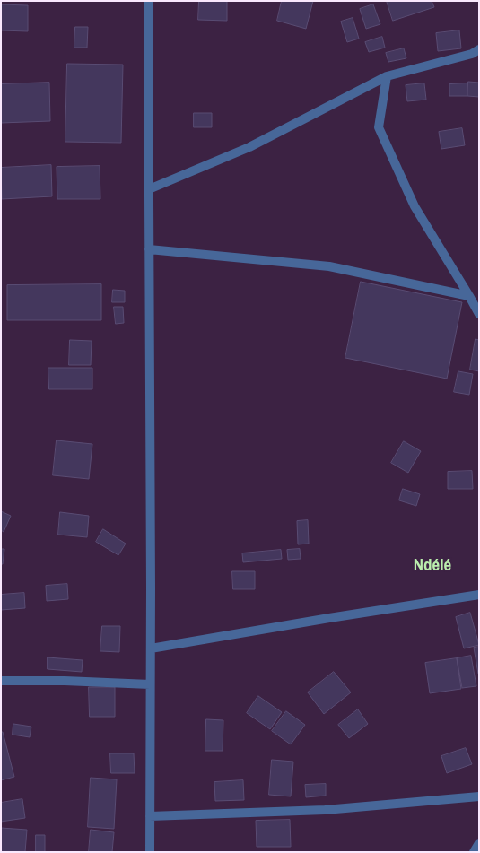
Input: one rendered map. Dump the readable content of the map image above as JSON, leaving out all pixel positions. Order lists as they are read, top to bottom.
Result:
{
  "districts": ["Ndélé"]
}
